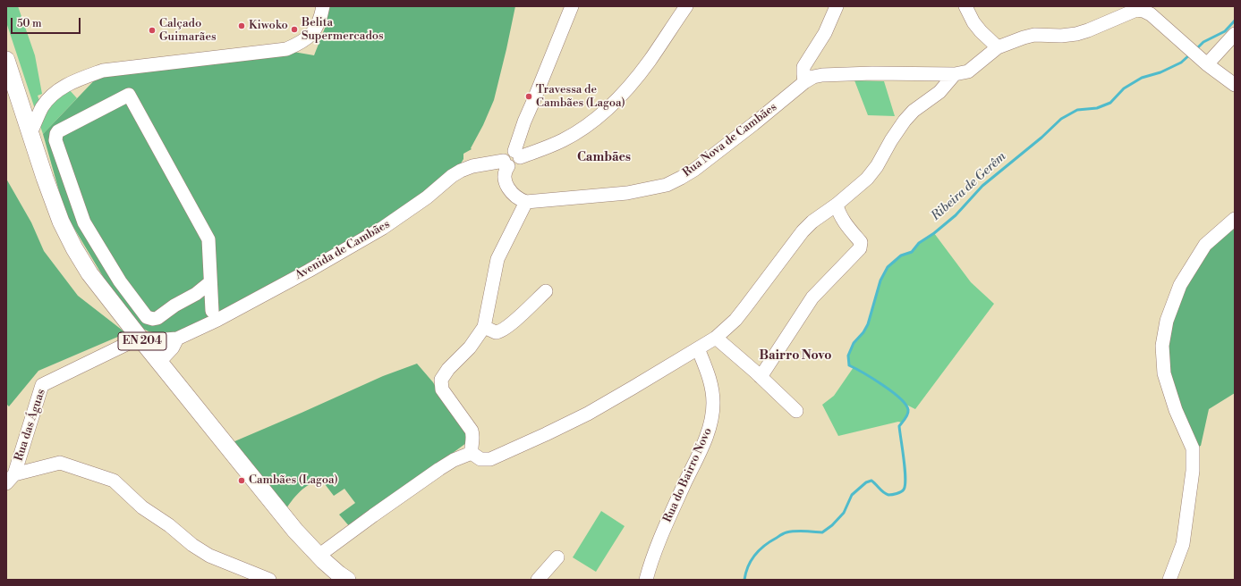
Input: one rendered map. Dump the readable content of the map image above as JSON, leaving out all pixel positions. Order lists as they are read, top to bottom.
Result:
{
  "streets": {
    "main road": ["EN 204"],
    "street": [
      "Rua Nova de Cambães",
      "Avenida de Cambães",
      "Rua das Águas",
      "Rua do Bairro Novo"
    ]
  },
  "crossings": [
    ["Avenida de Cambães", "EN 204"],
    ["Avenida de Cambães", "Rua das Águas"],
    ["EN 204", "Rua das Águas"]
  ],
  "districts": ["Cambães", "Bairro Novo"],
  "water": ["Ribeira de Gerêm"],
  "places": [
    "Kiwoko",
    "Belita Supermercados",
    "Calçado Guimarães",
    "Travessa de Cambães (Lagoa)",
    "Cambães (Lagoa)"
  ],
  "scale_bar": "50 m"
}
